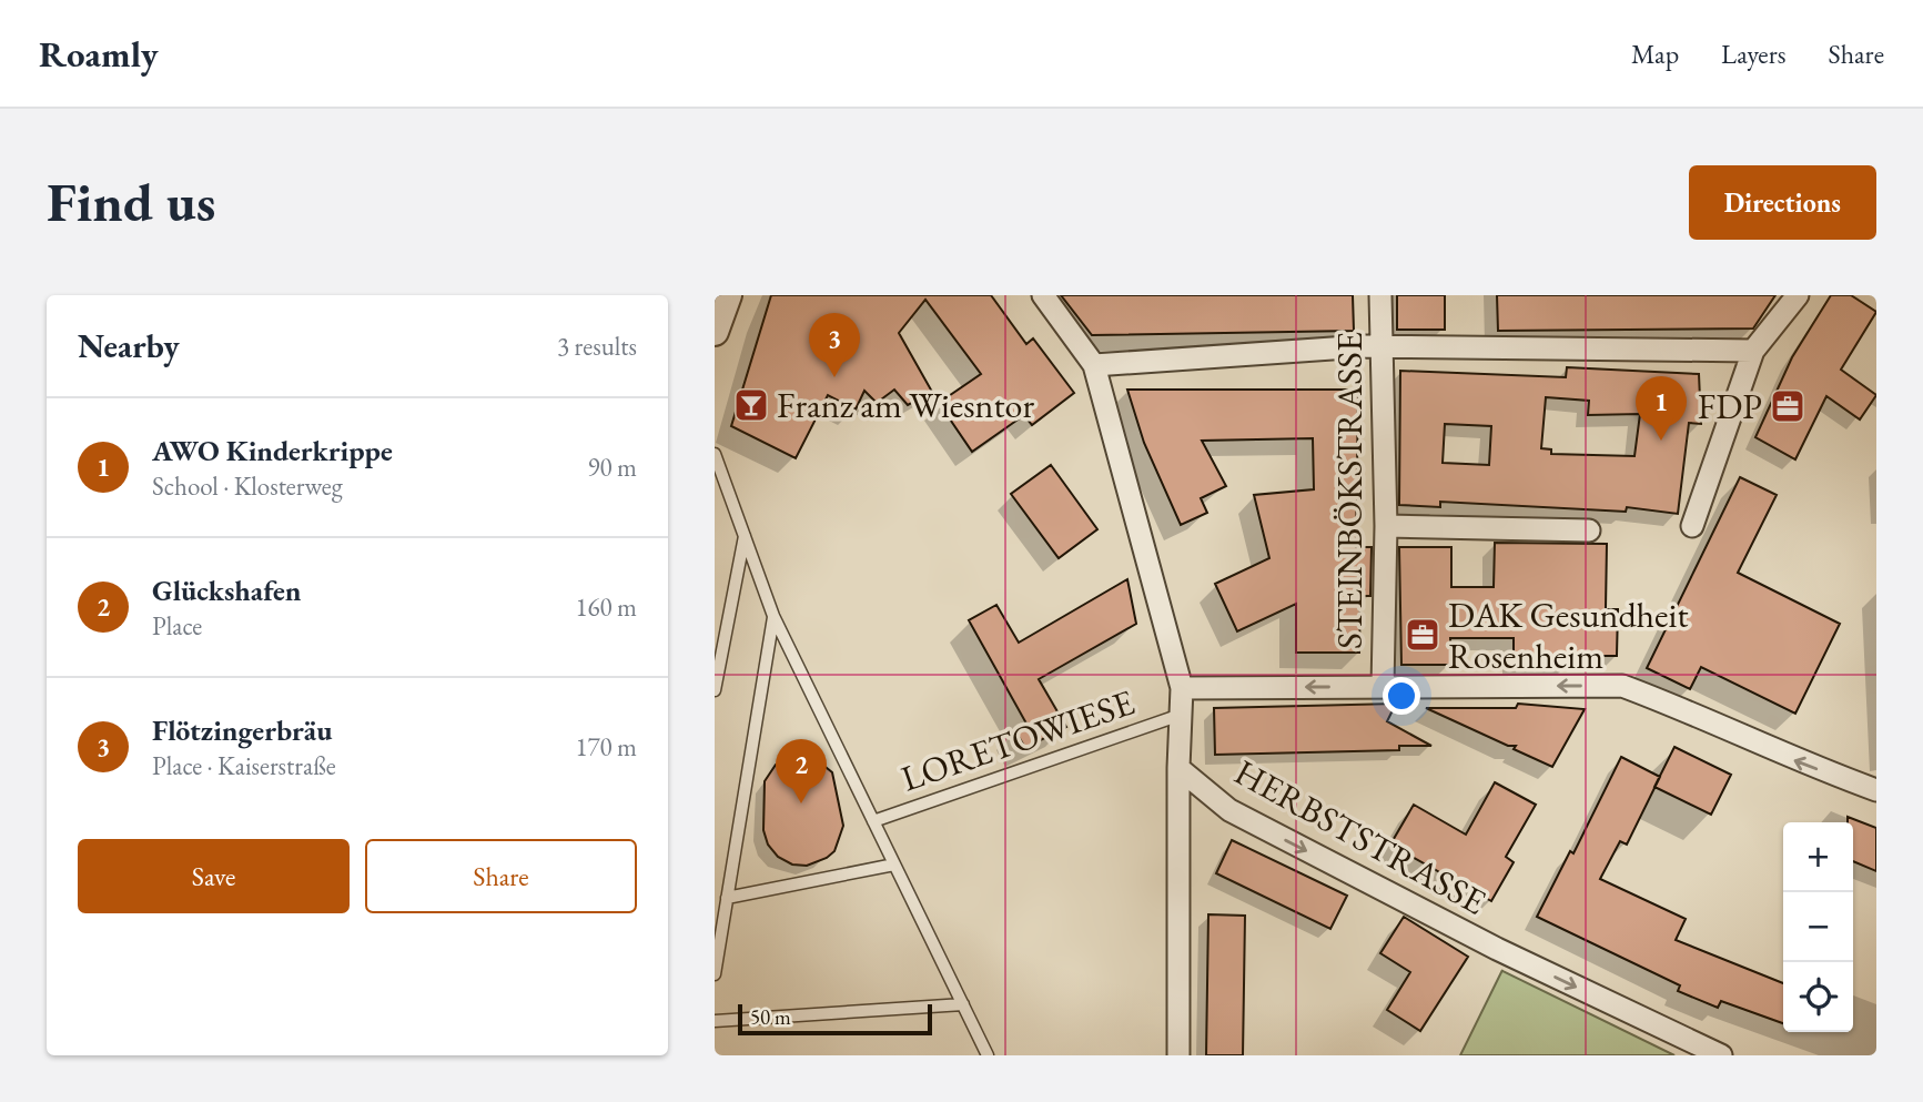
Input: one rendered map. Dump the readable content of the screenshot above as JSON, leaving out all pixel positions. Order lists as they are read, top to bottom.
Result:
{
  "streets": {
    "street": ["STEINBÖKSTRASSE", "HERBSTSTRASSE"],
    "lane": ["LORETOWIESE"]
  },
  "one_way": ["HERBSTSTRASSE"],
  "places": {
    "bar": ["Franz am Wiesntor"],
    "office": ["FDP", "DAK Gesundheit Rosenheim"]
  },
  "scale_bar": "50 m",
  "page": {
    "header": "Roamly",
    "nav": ["Map", "Layers", "Share"],
    "buttons": [
      "Directions",
      ["Save", "Share"]
    ],
    "title": "Find us",
    "heading": ["Nearby", "3 results"],
    "pins": ["3", "1", "2"],
    "list": [
      {
        "mark": "1",
        "name": "AWO Kinderkrippe",
        "note": "School · Klosterweg",
        "value": "90 m"
      },
      {
        "mark": "2",
        "name": "Glückshafen",
        "note": "Place",
        "value": "160 m"
      },
      {
        "mark": "3",
        "name": "Flötzingerbräu",
        "note": "Place · Kaiserstraße",
        "value": "170 m"
      }
    ],
    "map_buttons": ["+", "−"],
    "scale": "50 m"
  }
}
